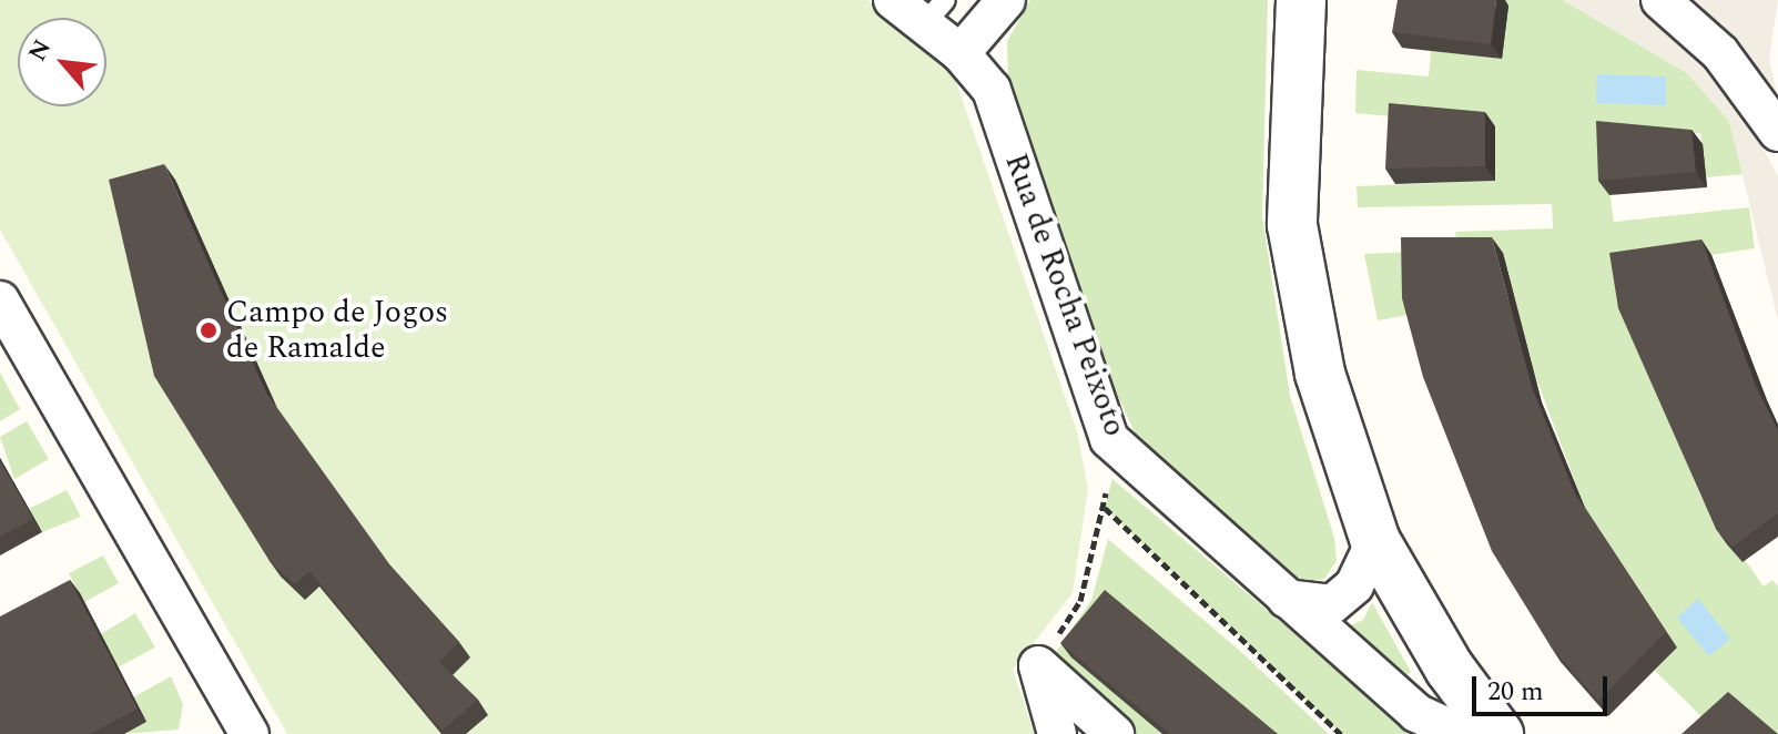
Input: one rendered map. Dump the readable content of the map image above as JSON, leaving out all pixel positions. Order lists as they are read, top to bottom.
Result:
{
  "streets": {
    "street": ["Rua de Rocha Peixoto"]
  },
  "places": ["Campo de Jogos de Ramalde"],
  "scale_bar": "20 m",
  "north": "top left"
}
